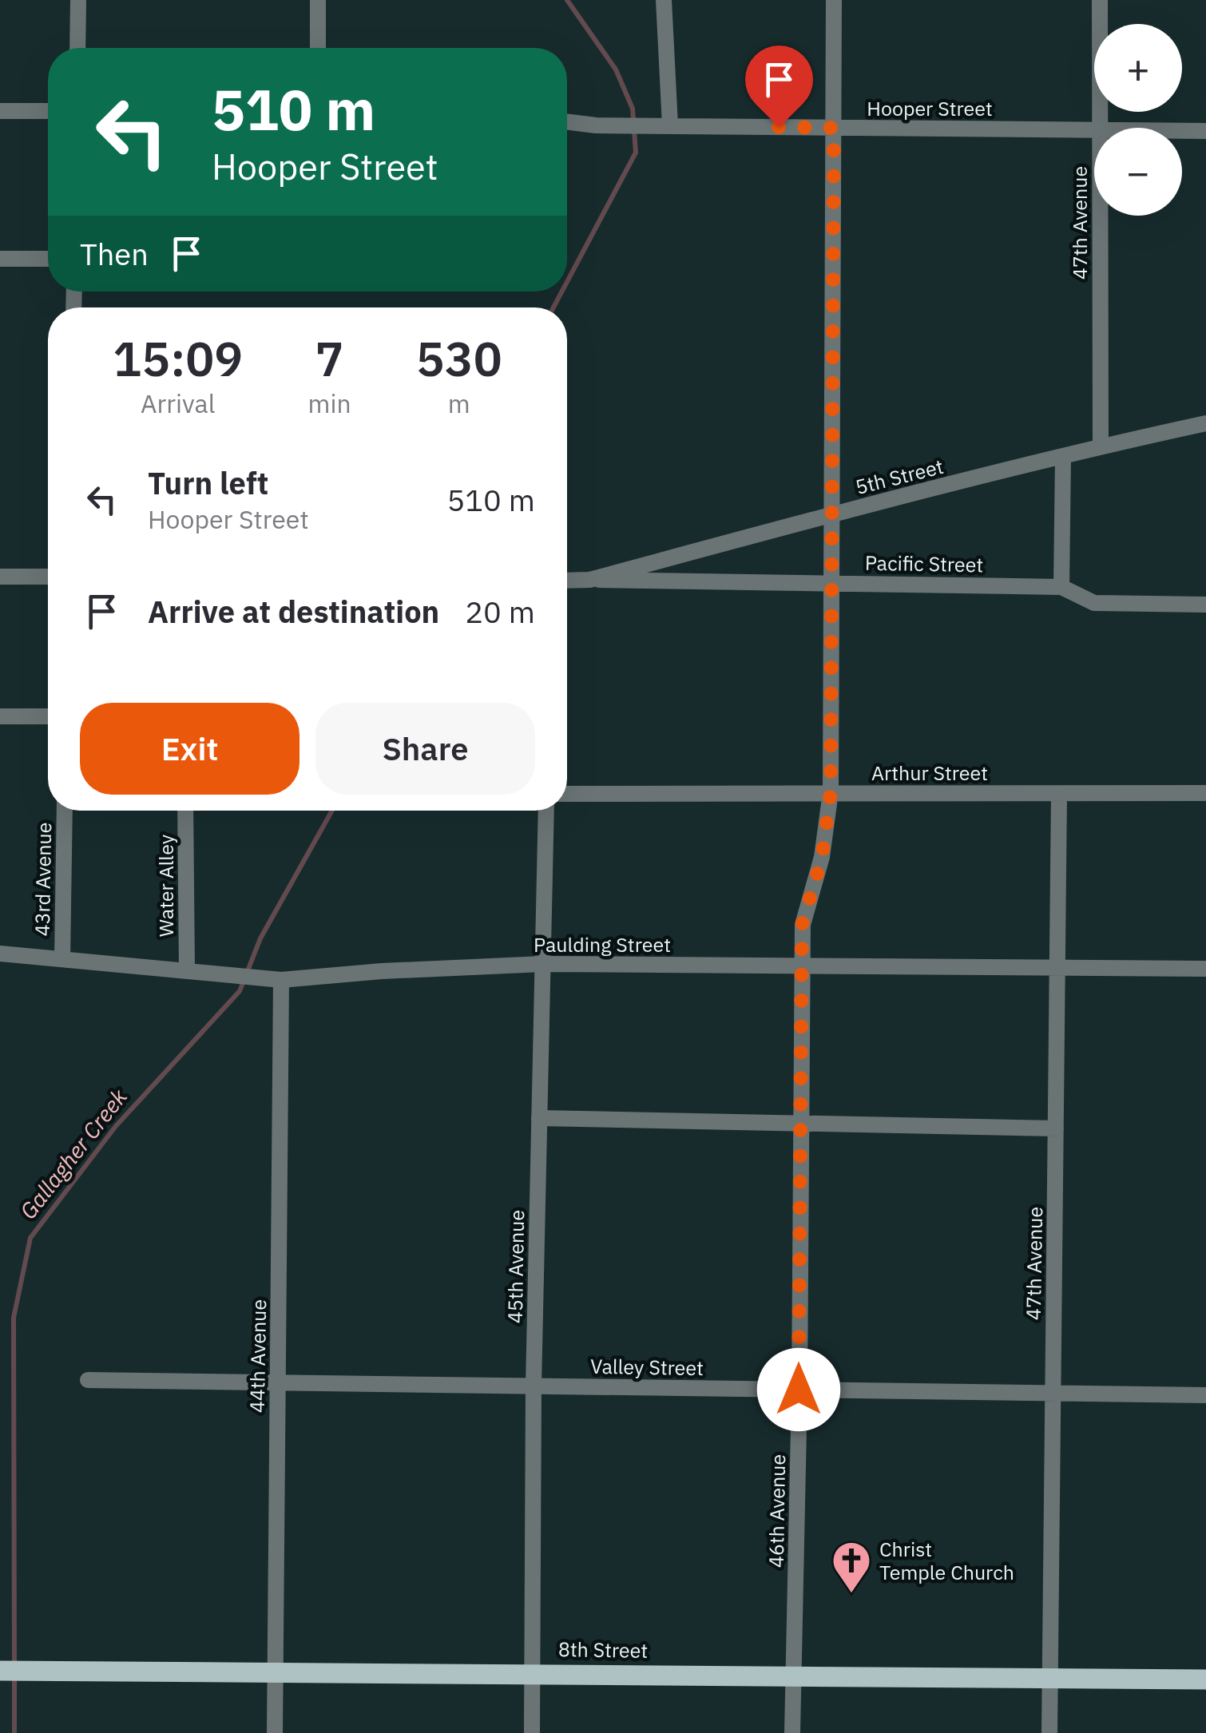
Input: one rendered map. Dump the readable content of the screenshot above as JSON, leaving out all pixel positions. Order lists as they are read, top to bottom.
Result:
{
  "streets": {
    "main road": ["8th Street"],
    "street": [
      "Hooper Street",
      "47th Avenue",
      "5th Street",
      "Pacific Street",
      "Arthur Street",
      "43rd Avenue",
      "Water Alley",
      "Paulding Street",
      "45th Avenue",
      "44th Avenue",
      "Valley Street",
      "46th Avenue"
    ]
  },
  "crossings": [
    ["Hooper Street", "46th Avenue"],
    ["47th Avenue", "5th Street"],
    ["47th Avenue", "Arthur Street"],
    ["47th Avenue", "Paulding Street"],
    ["47th Avenue", "Valley Street"],
    ["47th Avenue", "8th Street"],
    ["5th Street", "Pacific Street"],
    ["5th Street", "46th Avenue"],
    ["Pacific Street", "46th Avenue"],
    ["Arthur Street", "46th Avenue"],
    ["43rd Avenue", "Paulding Street"],
    ["Water Alley", "Paulding Street"],
    ["Paulding Street", "45th Avenue"],
    ["Paulding Street", "44th Avenue"],
    ["Paulding Street", "46th Avenue"],
    ["45th Avenue", "Valley Street"],
    ["45th Avenue", "8th Street"],
    ["44th Avenue", "Valley Street"],
    ["44th Avenue", "8th Street"],
    ["Valley Street", "46th Avenue"],
    ["46th Avenue", "8th Street"]
  ],
  "water": ["Gallagher Creek"],
  "places": {
    "church": ["Christ Temple Church"]
  },
  "page": {
    "map_buttons": ["+", "−"],
    "turn": ["510 m", "Hooper Street"],
    "then": "Then",
    "eta": [
      "15:09",
      "Arrival",
      "7",
      "min",
      "530",
      "m"
    ],
    "list": [
      {
        "name": "Turn left",
        "note": "Hooper Street",
        "value": "510 m"
      },
      {
        "name": "Arrive at destination",
        "value": "20 m"
      }
    ],
    "buttons": ["Exit", "Share"]
  }
}
